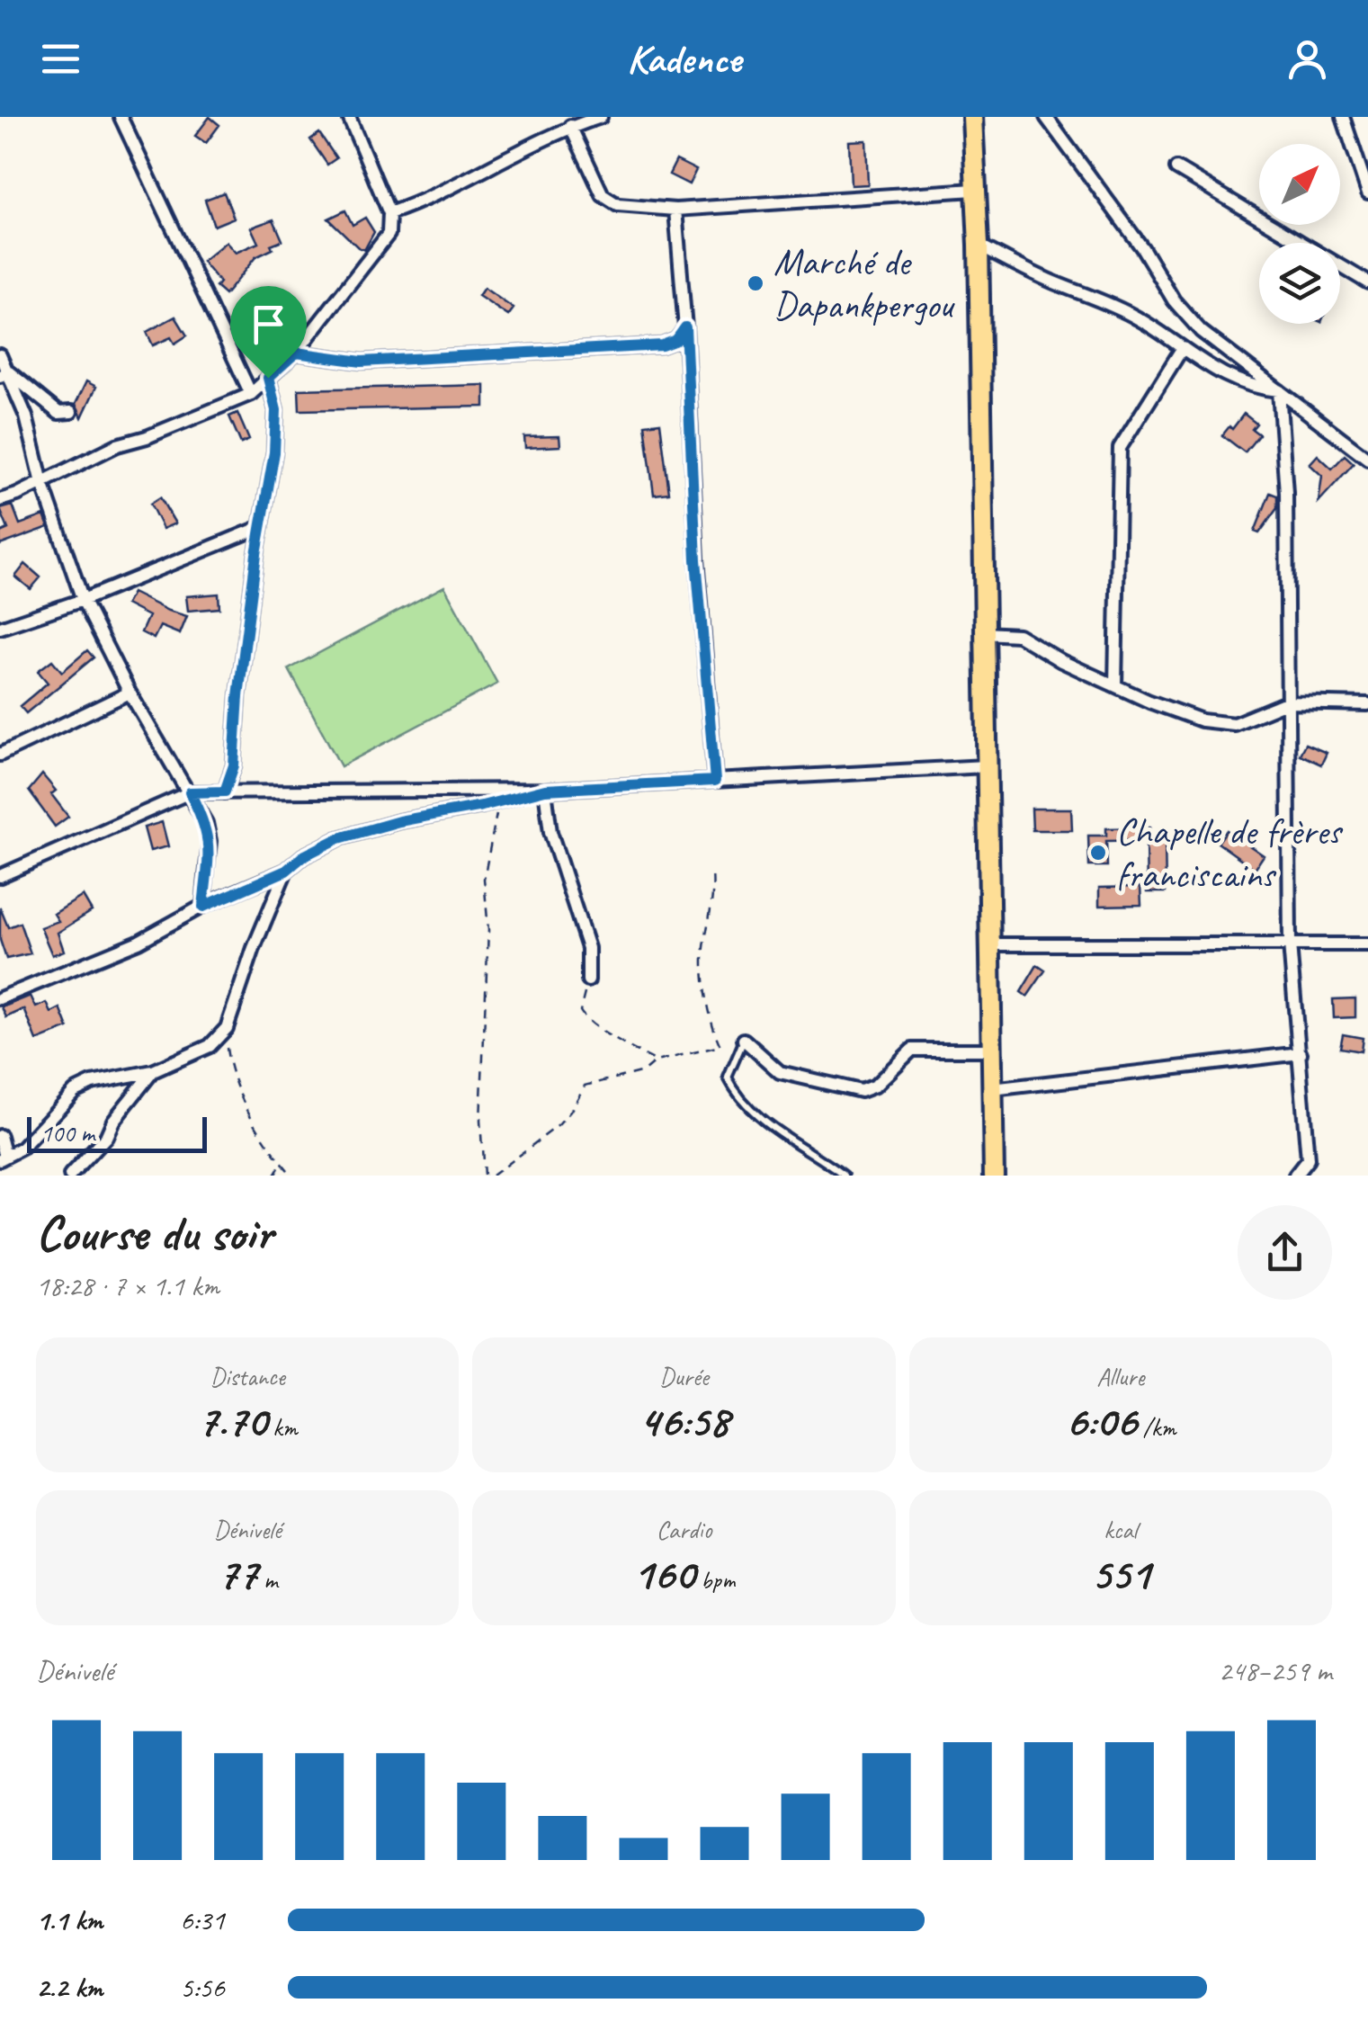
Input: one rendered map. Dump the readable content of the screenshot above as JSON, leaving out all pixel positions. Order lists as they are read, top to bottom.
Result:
{
  "places": ["Marché de Dapankpergou", "Chapelle de frères franciscains"],
  "scale_bar": "100 m",
  "north": "top right",
  "page": {
    "header": "Kadence",
    "scale": "100 m",
    "heading": ["Course du soir", "18:28 · 7 × 1.1 km"],
    "stats": [
      ["Distance", "7.70 km"],
      ["Durée", "46:58"],
      ["Allure", "6:06 /km"],
      ["Dénivelé", "77 m"],
      ["Cardio", "160 bpm"],
      ["kcal", "551"]
    ],
    "chart": ["Dénivelé", "248–259 m"],
    "list": [
      {
        "name": "1.1 km",
        "note": "6:31"
      },
      {
        "name": "2.2 km",
        "note": "5:56"
      }
    ]
  }
}
